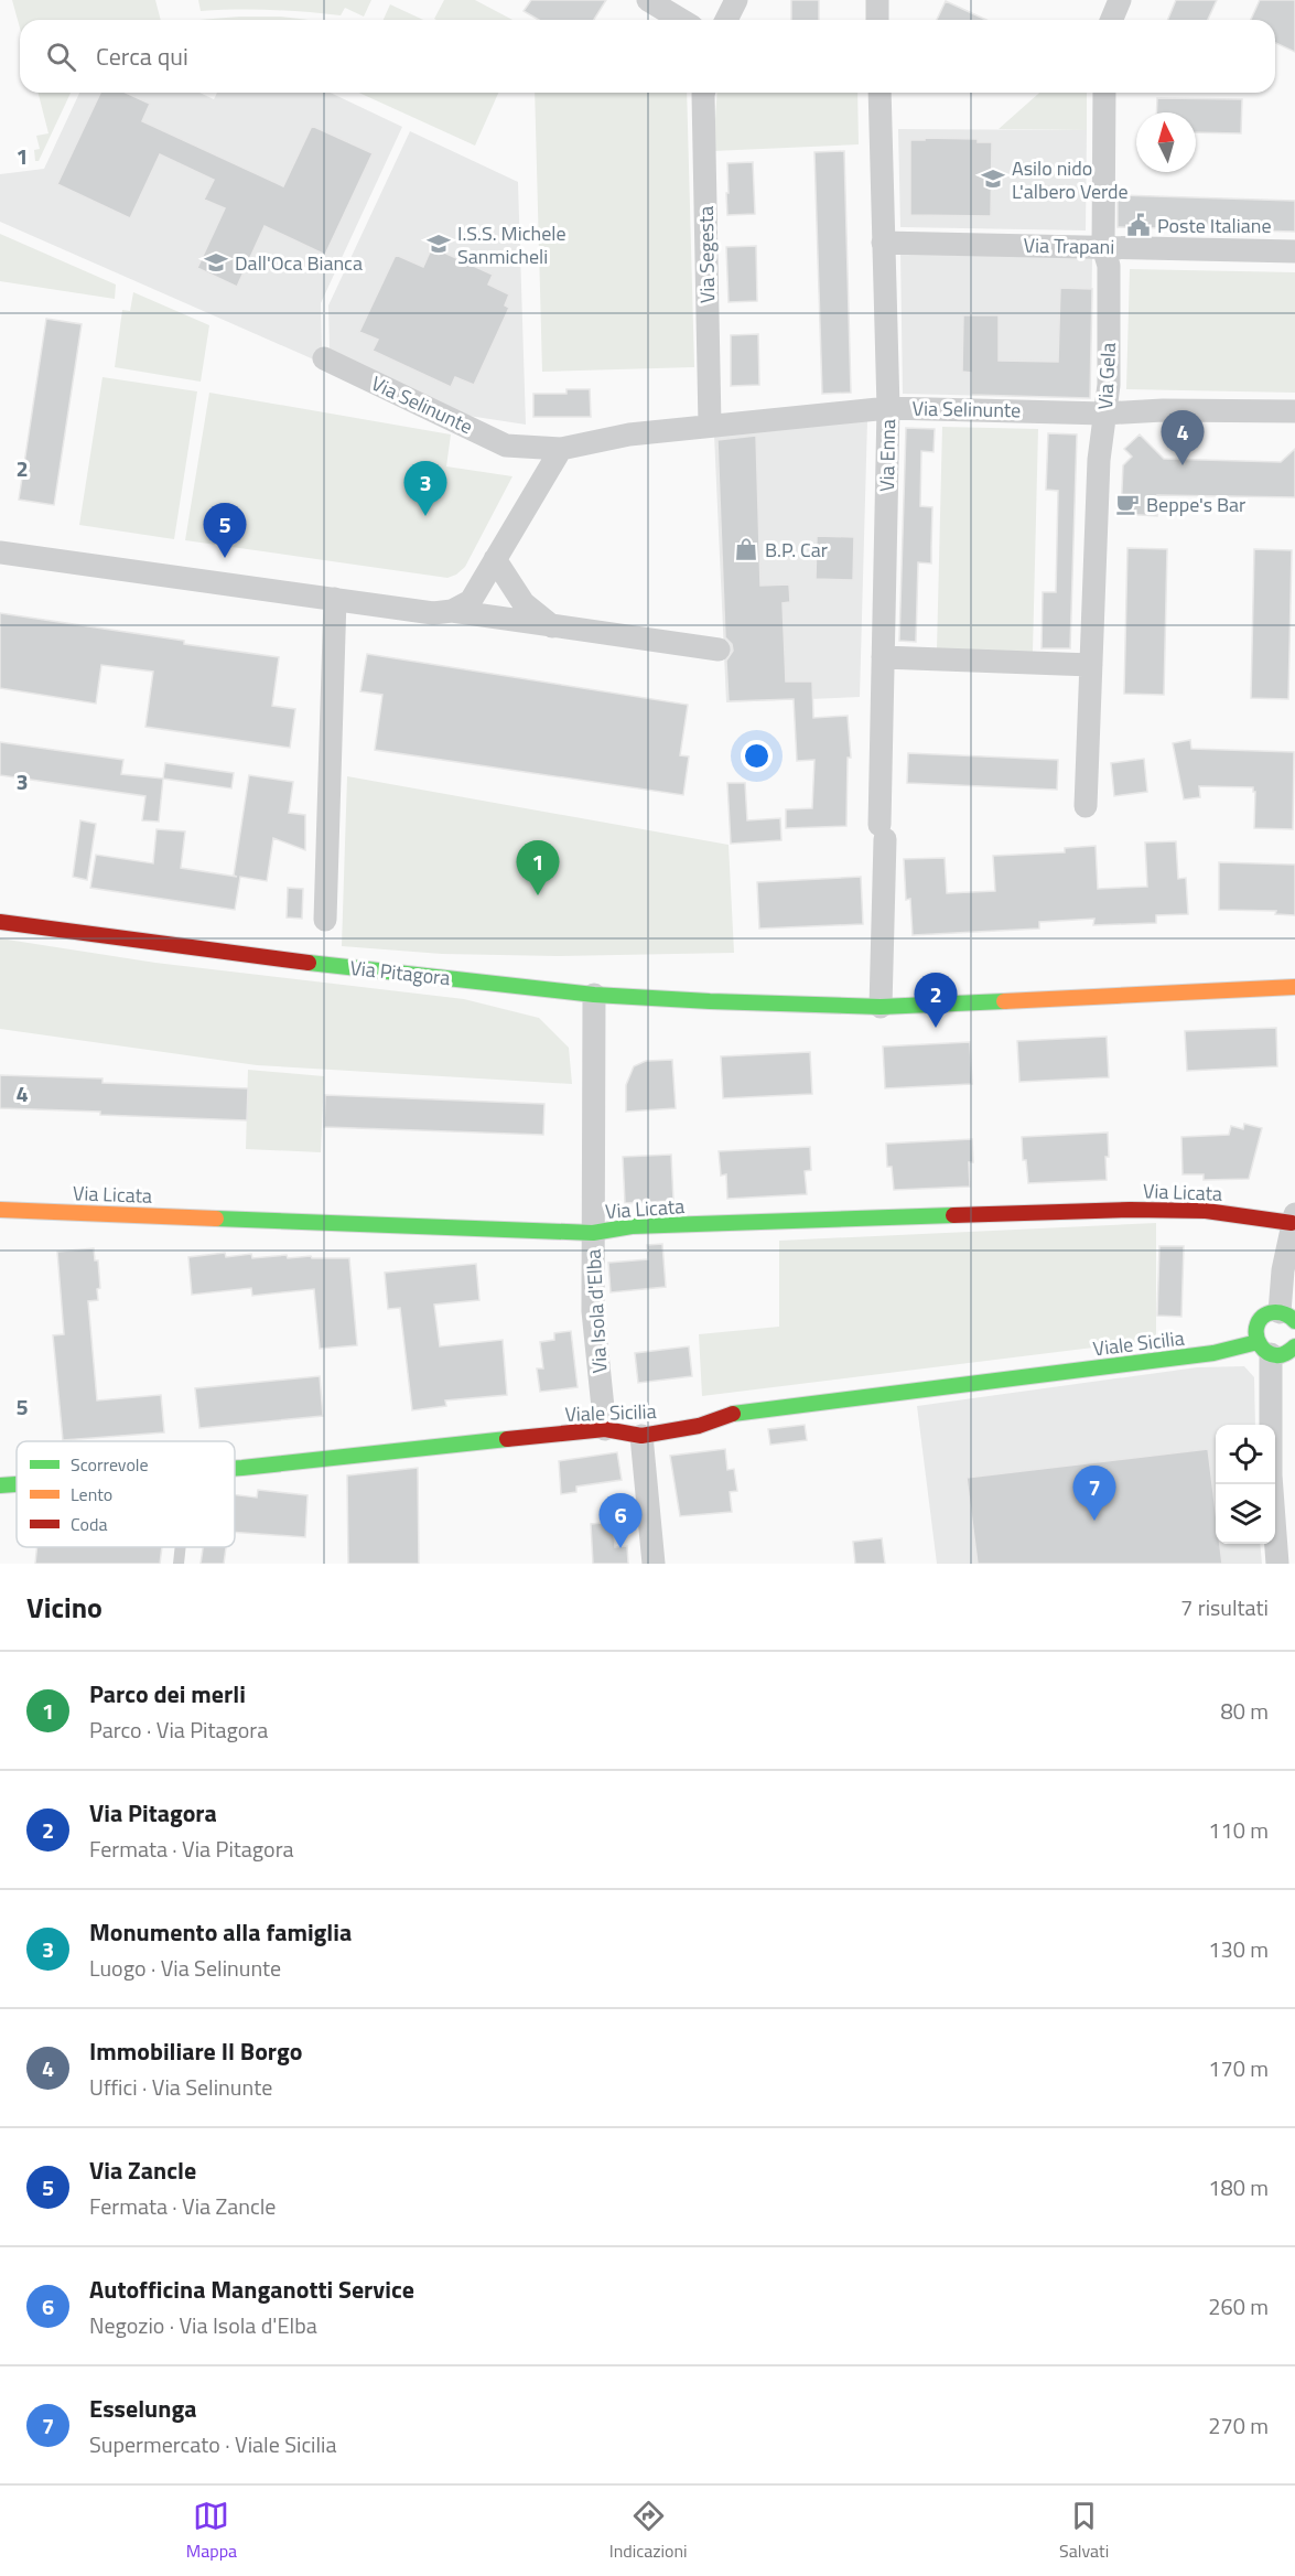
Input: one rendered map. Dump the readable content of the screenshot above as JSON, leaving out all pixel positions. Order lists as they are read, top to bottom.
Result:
{
  "streets": {
    "street": [
      "Via Trapani",
      "Via Segesta",
      "Via Gela",
      "Via Selinunte",
      "Via Enna",
      "Via Pitagora",
      "Via Licata",
      "Via Isola d'Elba",
      "Viale Sicilia"
    ]
  },
  "crossings": [
    ["Via Trapani", "Via Gela"],
    ["Via Trapani", "Via Enna"],
    ["Via Segesta", "Via Selinunte"],
    ["Via Gela", "Via Selinunte"],
    ["Via Selinunte", "Via Enna"],
    ["Via Enna", "Via Pitagora"],
    ["Via Pitagora", "Via Isola d'Elba"],
    ["Via Licata", "Via Isola d'Elba"],
    ["Via Isola d'Elba", "Viale Sicilia"]
  ],
  "places": {
    "school or university": ["Asilo nido L'albero Verde", "I.S.S. Michele Sanmicheli", "Dall'Oca Bianca"],
    "public building": ["Poste Italiane"],
    "cafe": ["Beppe's Bar"],
    "shop": ["B.P. Car"]
  },
  "legend": ["Scorrevole", "Lento", "Coda"],
  "north": "top",
  "page": {
    "search": "Cerca qui",
    "pins": [
      "4",
      "3",
      "5",
      "1",
      "2",
      "7",
      "6"
    ],
    "heading": ["Vicino", "7 risultati"],
    "list": [
      {
        "mark": "1",
        "name": "Parco dei merli",
        "note": "Parco · Via Pitagora",
        "value": "80 m"
      },
      {
        "mark": "2",
        "name": "Via Pitagora",
        "note": "Fermata · Via Pitagora",
        "value": "110 m"
      },
      {
        "mark": "3",
        "name": "Monumento alla famiglia",
        "note": "Luogo · Via Selinunte",
        "value": "130 m"
      },
      {
        "mark": "4",
        "name": "Immobiliare Il Borgo",
        "note": "Uffici · Via Selinunte",
        "value": "170 m"
      },
      {
        "mark": "5",
        "name": "Via Zancle",
        "note": "Fermata · Via Zancle",
        "value": "180 m"
      },
      {
        "mark": "6",
        "name": "Autofficina Manganotti Service",
        "note": "Negozio · Via Isola d'Elba",
        "value": "260 m"
      },
      {
        "mark": "7",
        "name": "Esselunga",
        "note": "Supermercato · Viale Sicilia",
        "value": "270 m"
      }
    ],
    "nav": ["Mappa", "Indicazioni", "Salvati"]
  },
  "grid": {
    "rows": [
      "1",
      "2",
      "3",
      "4",
      "5"
    ]
  }
}
